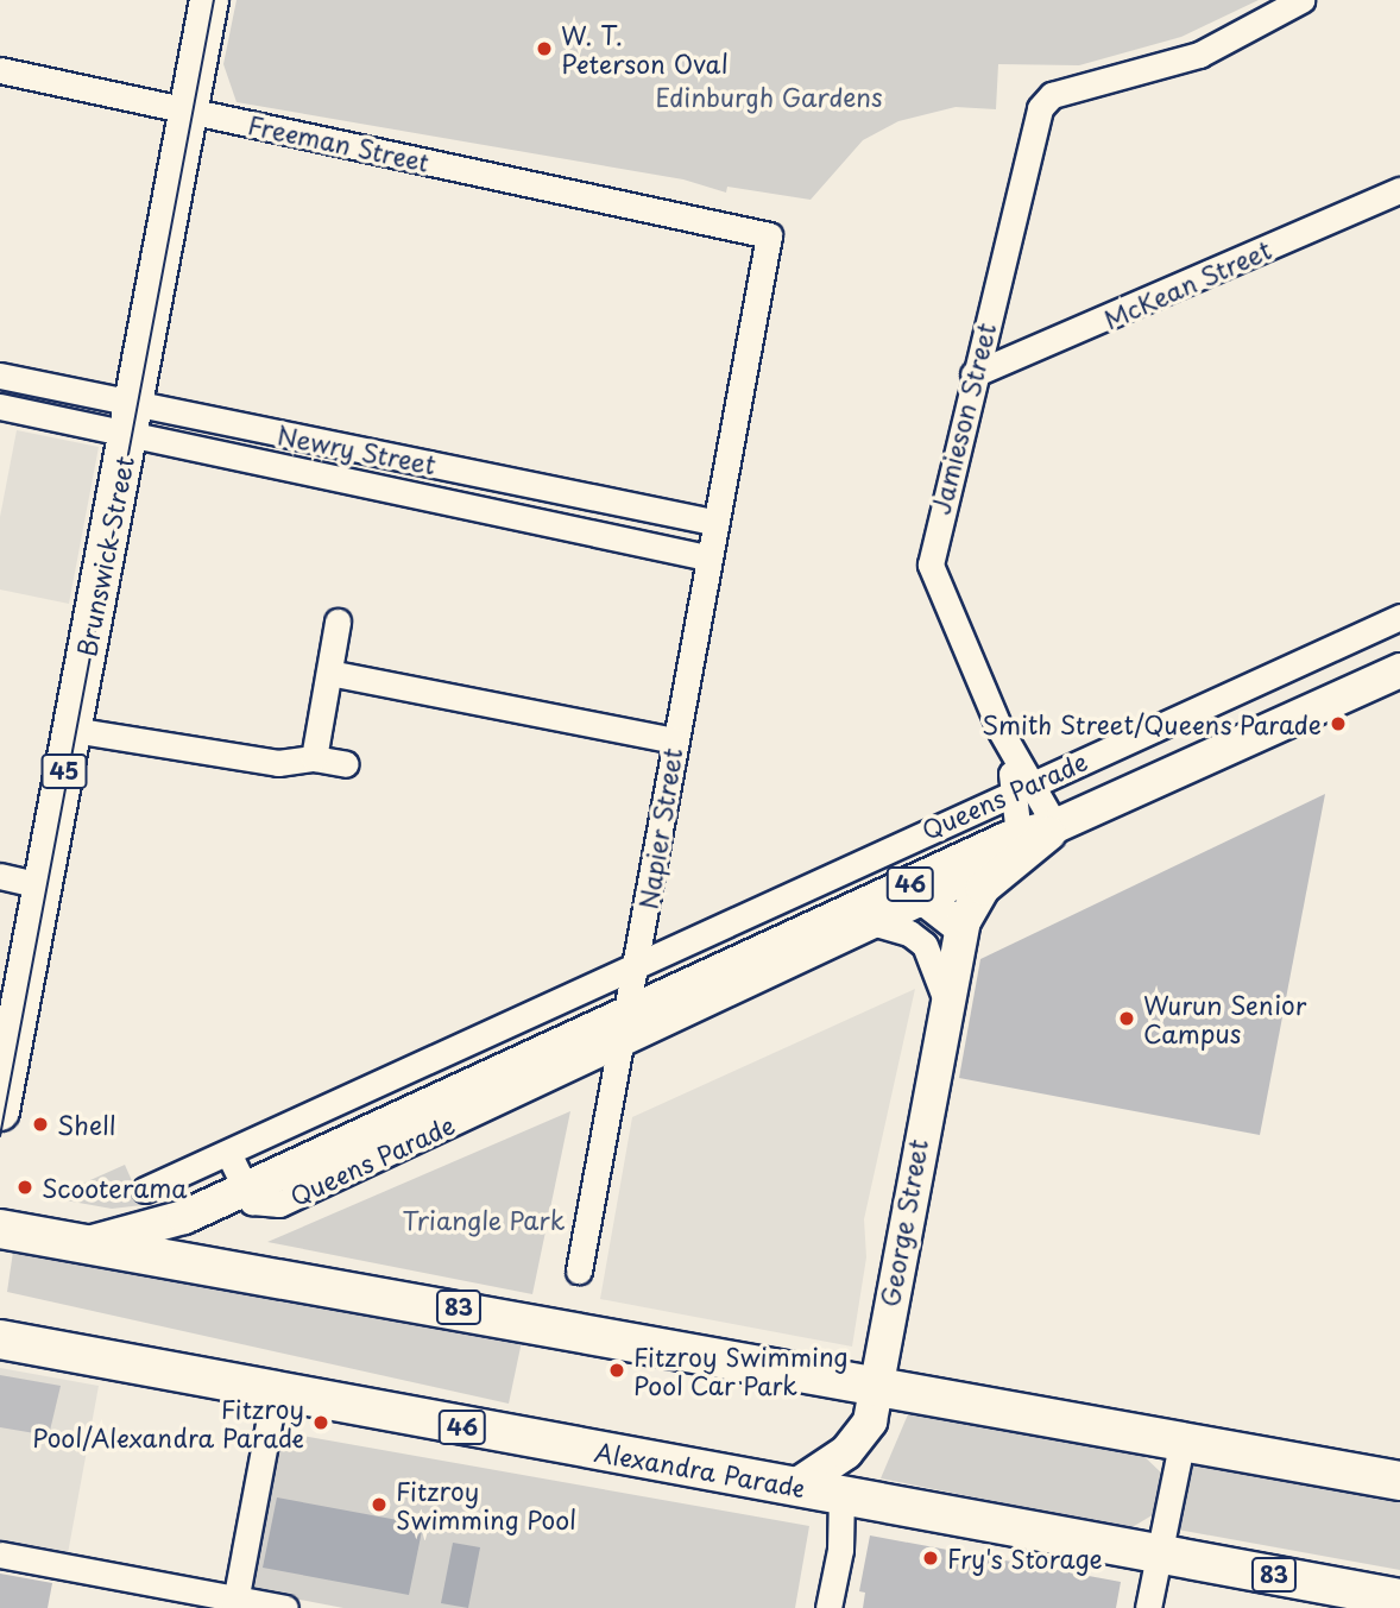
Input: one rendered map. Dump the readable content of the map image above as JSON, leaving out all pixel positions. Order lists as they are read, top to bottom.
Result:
{
  "streets": {
    "highway": [
      "Brunswick Street",
      "45",
      "46",
      "83",
      "Alexandra Parade"
    ],
    "main road": ["Queens Parade", "George Street"],
    "street": [
      "Freeman Street",
      "McKean Street",
      "Jamieson Street",
      "Newry Street",
      "Napier Street"
    ]
  },
  "crossings": [
    ["Freeman Street", "Brunswick Street"],
    ["Freeman Street", "Napier Street"],
    ["McKean Street", "Jamieson Street"],
    ["Jamieson Street", "Queens Parade"],
    ["Newry Street", "Brunswick Street"],
    ["Newry Street", "Napier Street"],
    ["Queens Parade", "Napier Street"],
    ["Queens Parade", "46"],
    ["Queens Parade", "George Street"],
    ["Queens Parade", "83"],
    ["46", "83"],
    ["George Street", "83"],
    ["George Street", "Alexandra Parade"]
  ],
  "parks": ["Edinburgh Gardens", "Triangle Park"],
  "places": [
    "W. T. Peterson Oval",
    "Smith Street/Queens Parade",
    "Wurun Senior Campus",
    "Shell",
    "Scooterama",
    "Fitzroy Swimming Pool Car Park",
    "Fitzroy Pool/Alexandra Parade",
    "Fitzroy Swimming Pool",
    "Fry's Storage"
  ]
}
